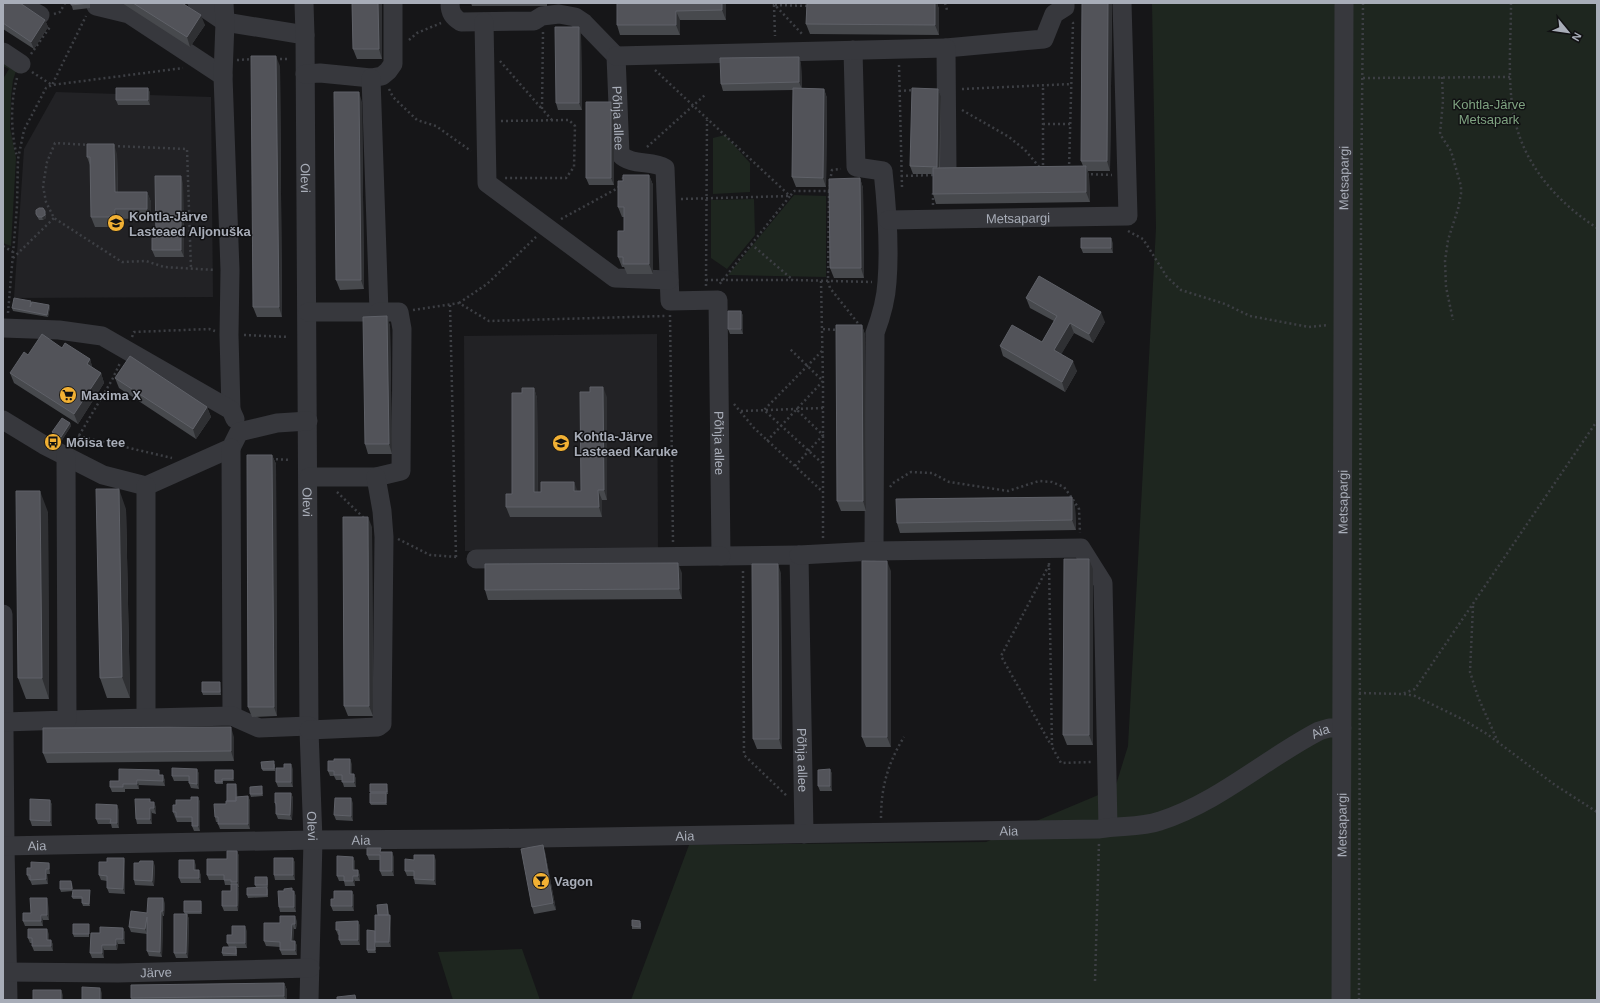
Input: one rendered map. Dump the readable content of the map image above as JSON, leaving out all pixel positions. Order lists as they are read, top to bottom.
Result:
{
  "streets": {
    "street": [
      "Põhja allee",
      "Olevi",
      "Metsapargi",
      "Aia",
      "Järve"
    ]
  },
  "crossings": [
    ["Põhja allee", "Aia"],
    ["Olevi", "Aia"],
    ["Olevi", "Järve"],
    ["Metsapargi", "Aia"]
  ],
  "parks": ["Kohtla-Järve Metsapark"],
  "places": {
    "school or university": ["Kohtla-Järve Lasteaed Aljonuška", "Kohtla-Järve Lasteaed Karuke"],
    "supermarket": ["Maxima X"],
    "bus stop": ["Mõisa tee"],
    "bar": ["Vagon"]
  },
  "north": "bottom right"
}
